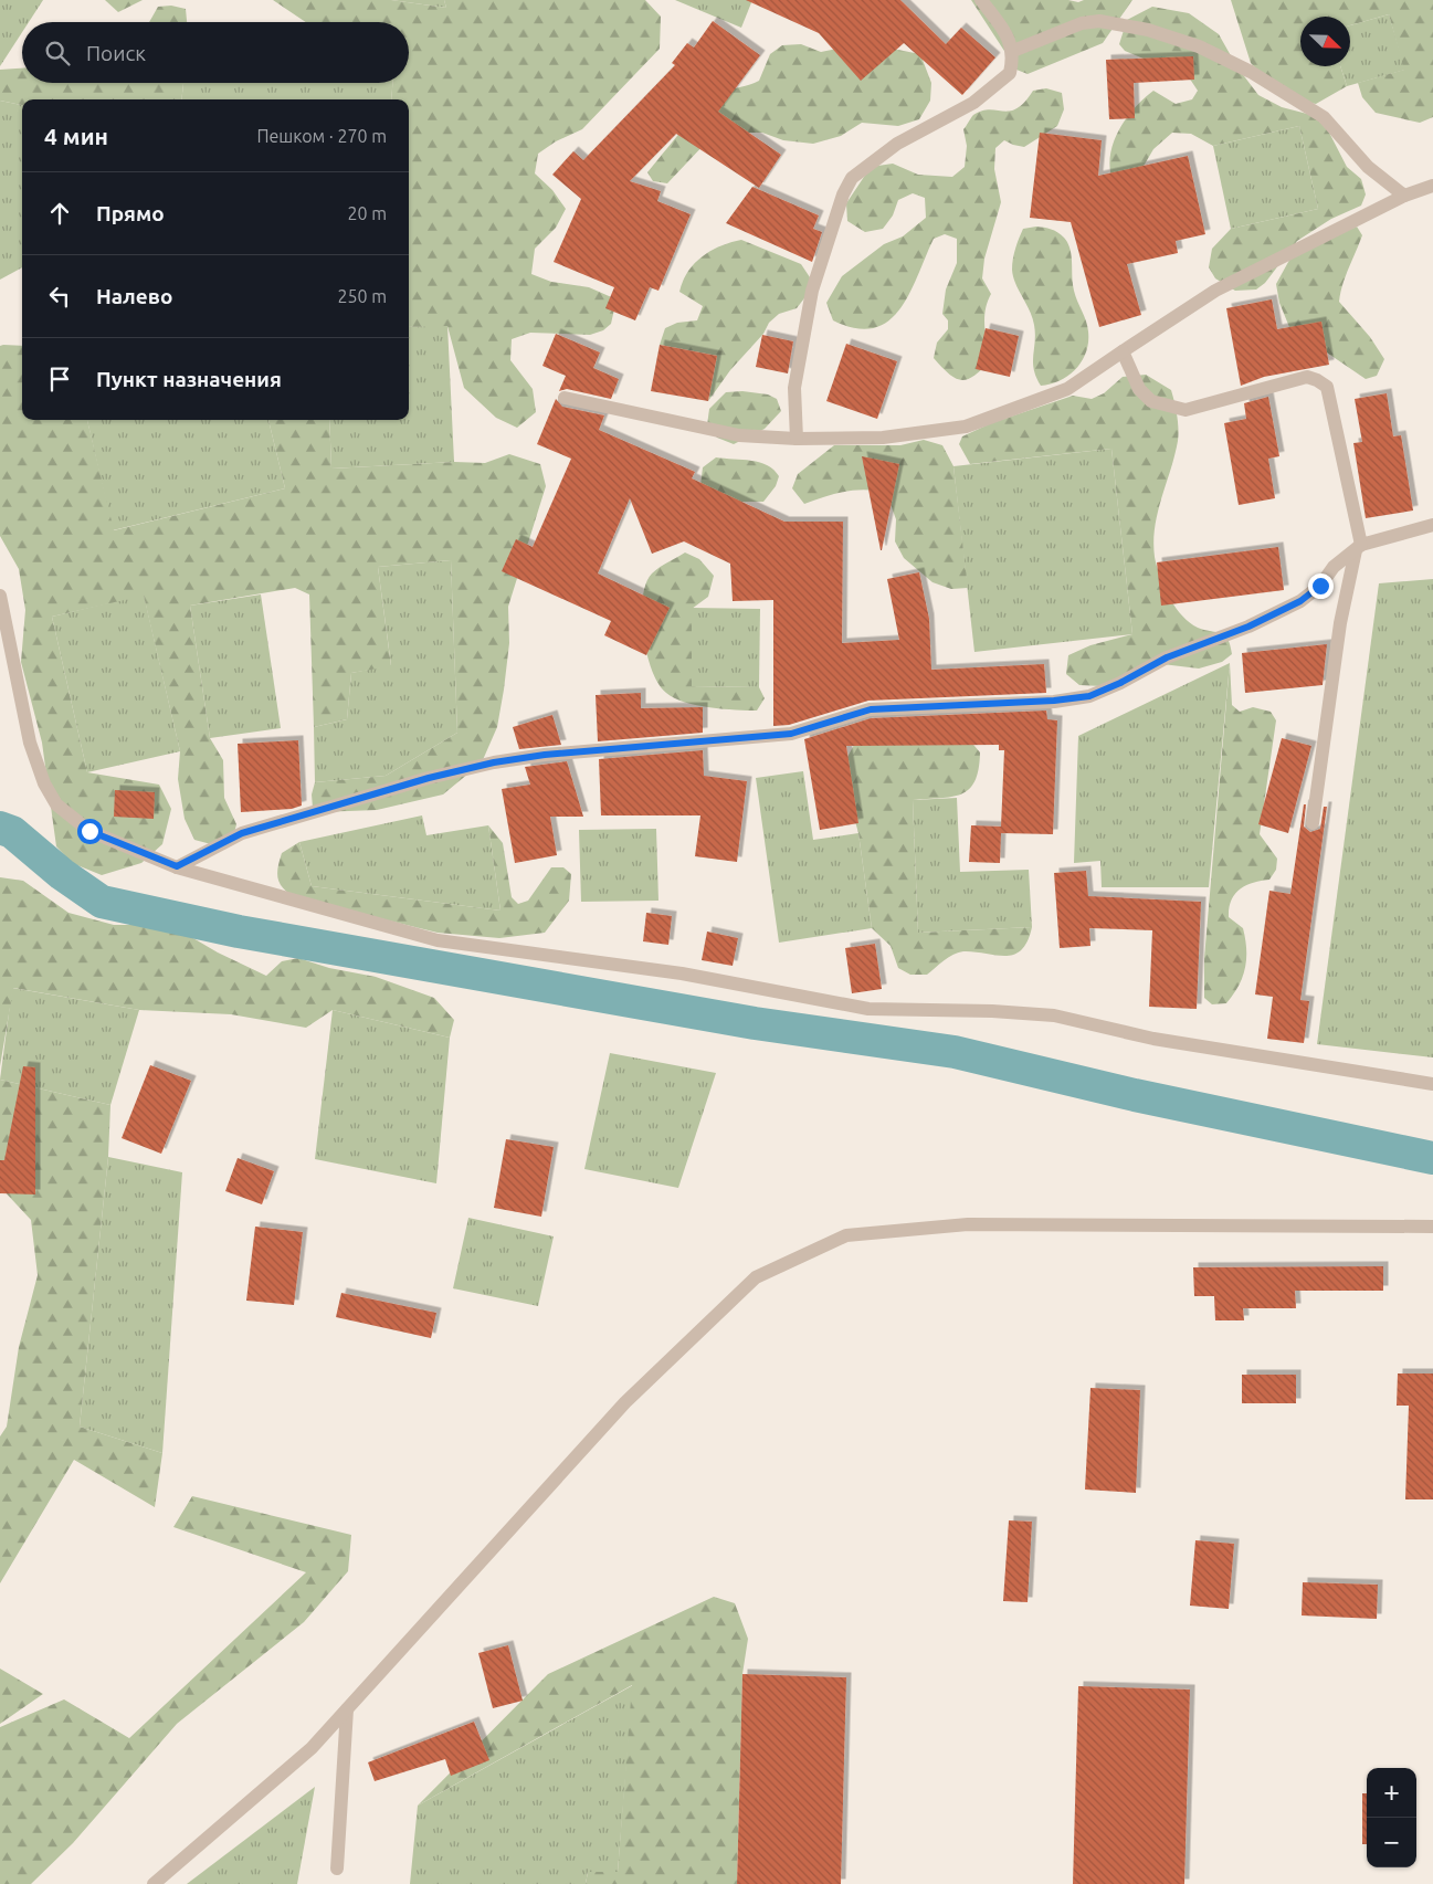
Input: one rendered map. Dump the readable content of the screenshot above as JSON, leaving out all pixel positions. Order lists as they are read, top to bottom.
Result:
{
  "north": "bottom right",
  "page": {
    "search": "Поиск",
    "heading": ["4 мин", "Пешком · 270 m"],
    "list": [
      ["Прямо", "20 m"],
      ["Налево", "250 m"],
      "Пункт назначения"
    ],
    "map_buttons": ["+", "−"]
  }
}
